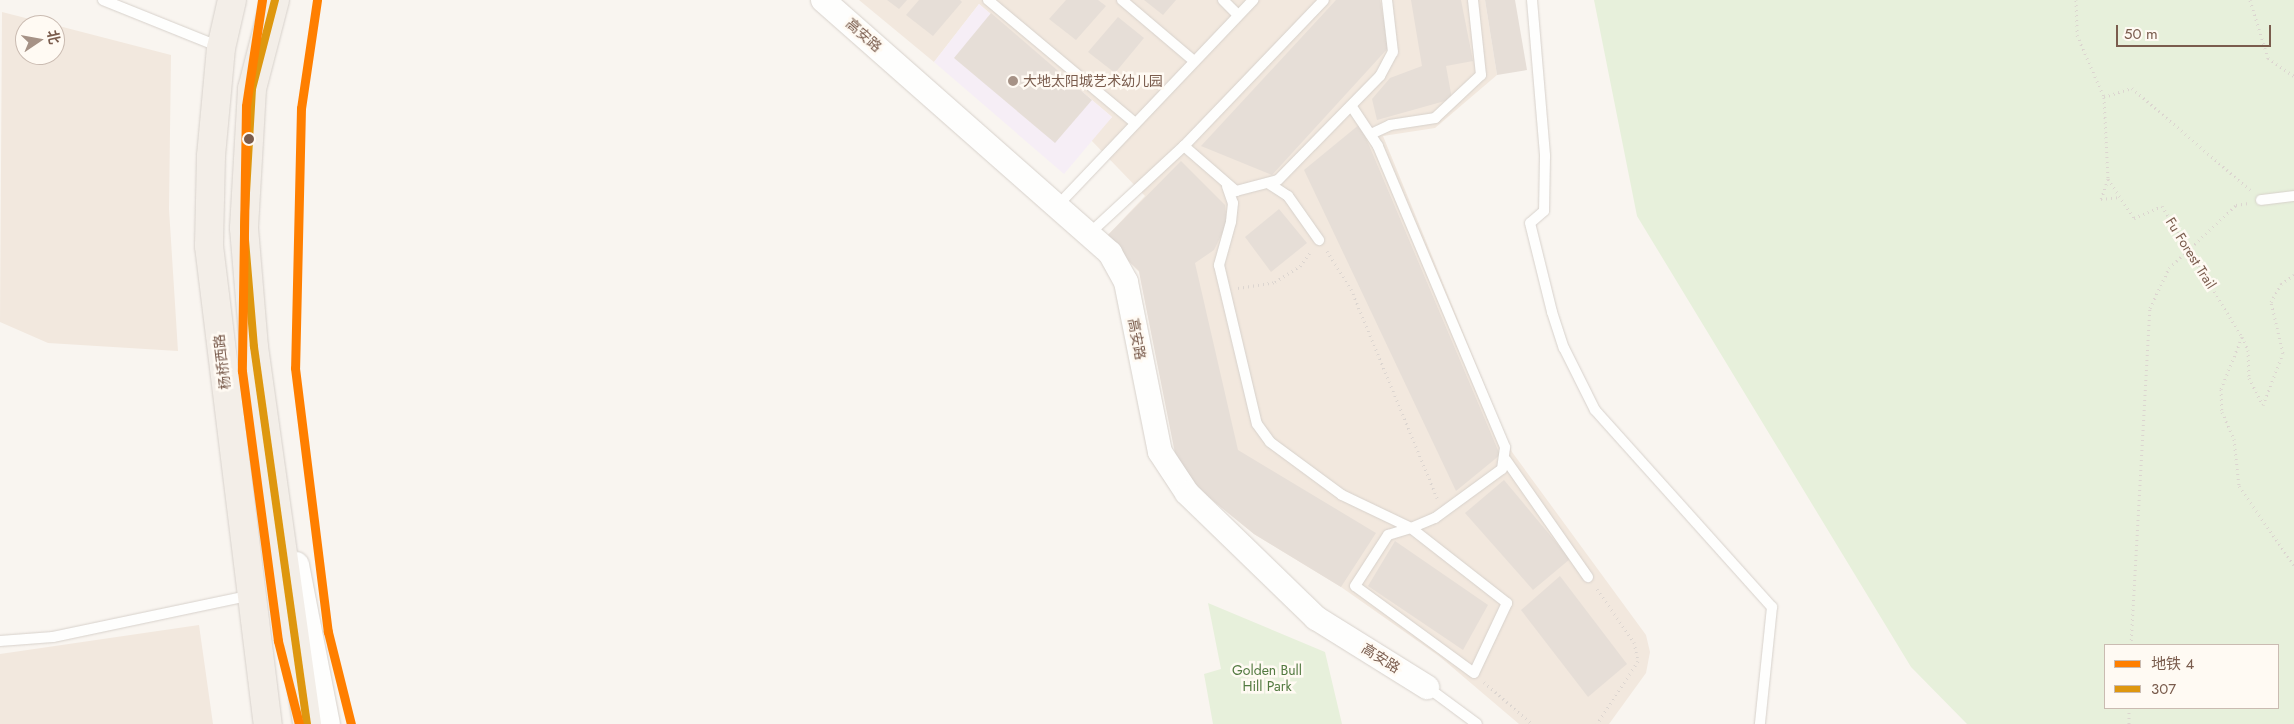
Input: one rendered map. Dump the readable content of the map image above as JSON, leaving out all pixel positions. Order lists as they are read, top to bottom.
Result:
{
  "streets": {
    "main road": ["杨桥西路"],
    "street": ["高安路"],
    "path": ["Fu Forest Trail"]
  },
  "parks": ["Golden Bull Hill Park"],
  "places": ["大地太阳城艺术幼儿园"],
  "lines": ["metro line 4", "transit line 307"],
  "legend": ["地铁 4", "307"],
  "scale_bar": "50 m",
  "north": "right"
}
